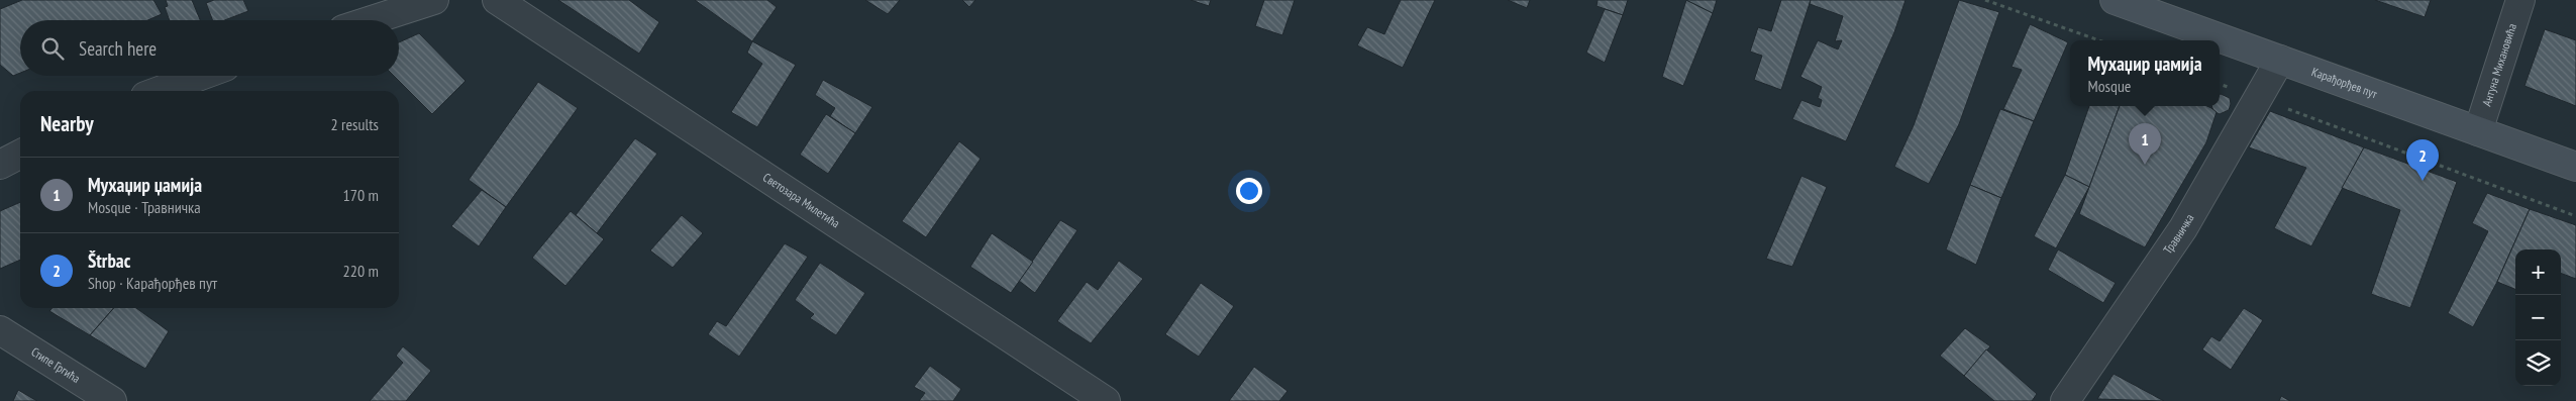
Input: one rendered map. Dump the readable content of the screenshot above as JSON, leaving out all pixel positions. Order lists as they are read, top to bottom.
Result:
{
  "streets": {
    "main road": ["Карађорђев пут"],
    "street": [
      "Антуна Михановића",
      "Светозара Милетића",
      "Травничка",
      "Стипе Гргића"
    ]
  },
  "crossings": [
    ["Антуна Михановића", "Карађорђев пут"],
    ["Карађорђев пут", "Травничка"]
  ],
  "page": {
    "search": "Search here",
    "popup": ["Мухаџир џамија", "Mosque"],
    "heading": ["Nearby", "2 results"],
    "pins": ["1", "2"],
    "list": [
      {
        "mark": "1",
        "name": "Мухаџир џамија",
        "note": "Mosque · Травничка",
        "value": "170 m"
      },
      {
        "mark": "2",
        "name": "Štrbac",
        "note": "Shop · Карађорђев пут",
        "value": "220 m"
      }
    ],
    "map_buttons": ["+", "−"]
  }
}
